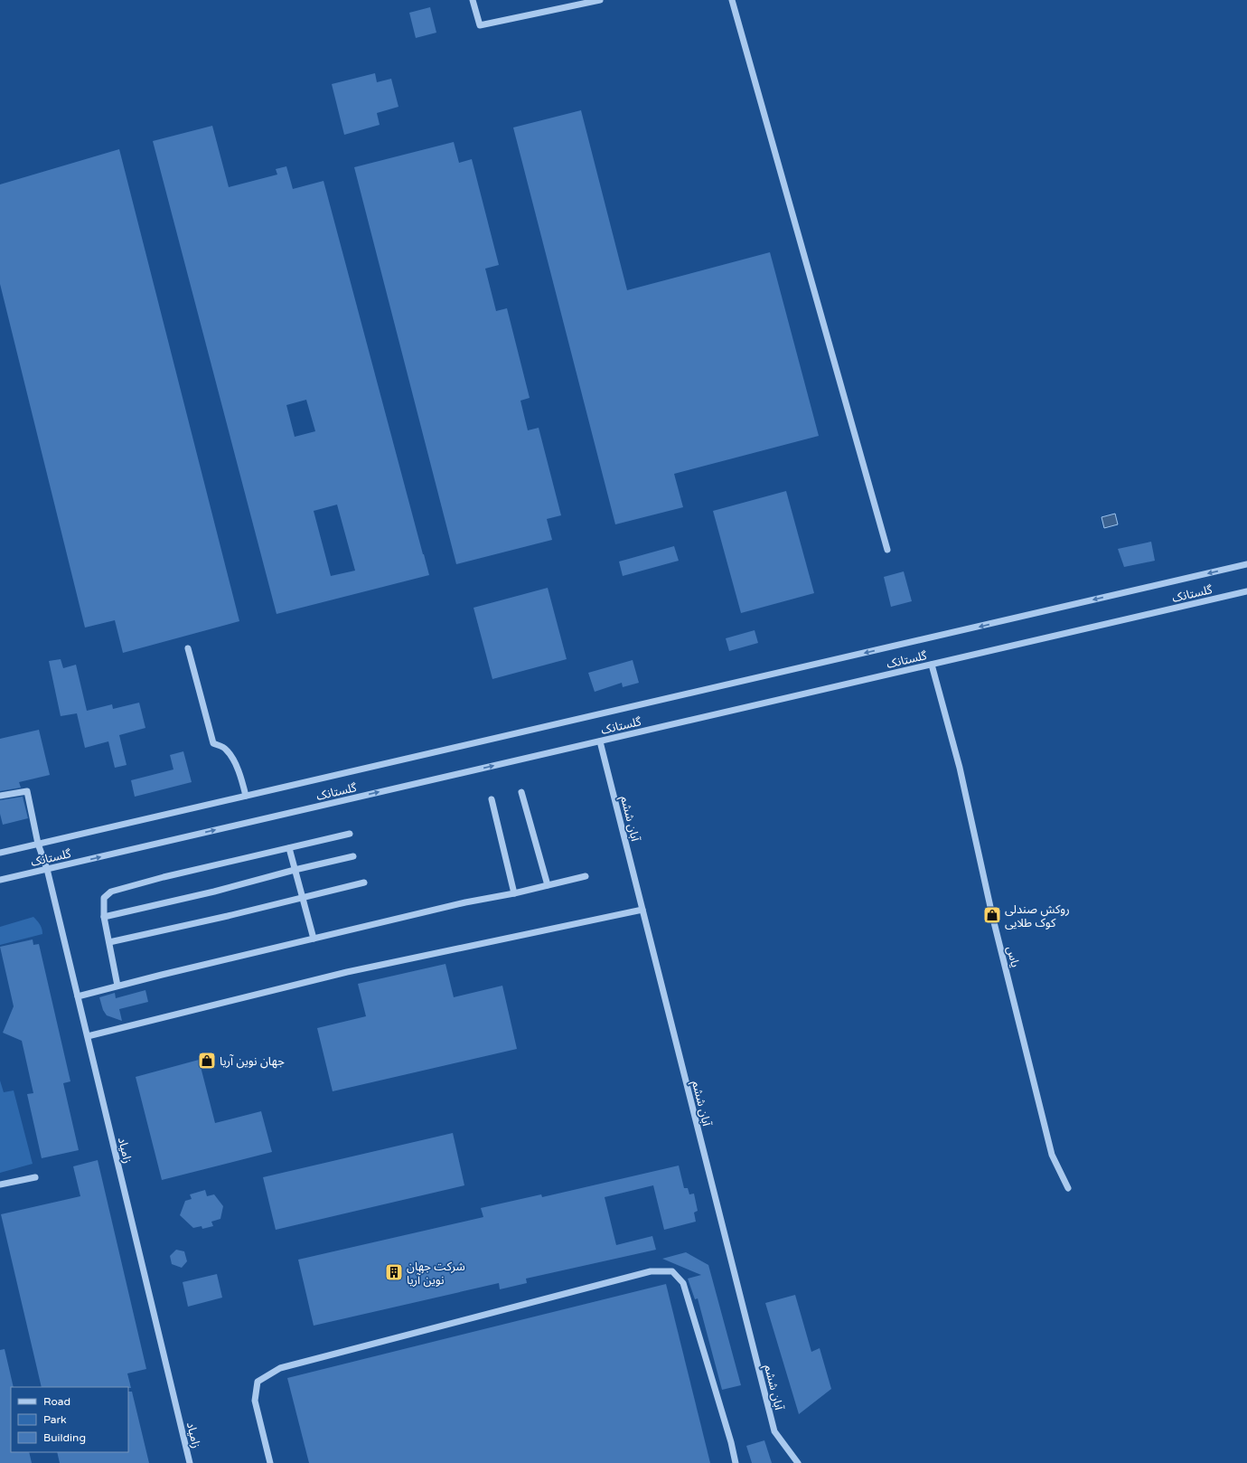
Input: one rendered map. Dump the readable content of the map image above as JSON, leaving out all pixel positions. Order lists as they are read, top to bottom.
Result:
{
  "streets": {
    "street": [
      "گلستانک",
      "آبان ششم",
      "یاس",
      "زامیاد"
    ]
  },
  "crossings": [
    ["گلستانک", "آبان ششم"],
    ["گلستانک", "یاس"],
    ["گلستانک", "زامیاد"]
  ],
  "places": {
    "shop": ["روکش صندلی کوک طلایی", "جهان نوین آریا"],
    "building": ["شرکت جهان نوین آریا"]
  },
  "legend": ["Road", "Park", "Building"]
}
